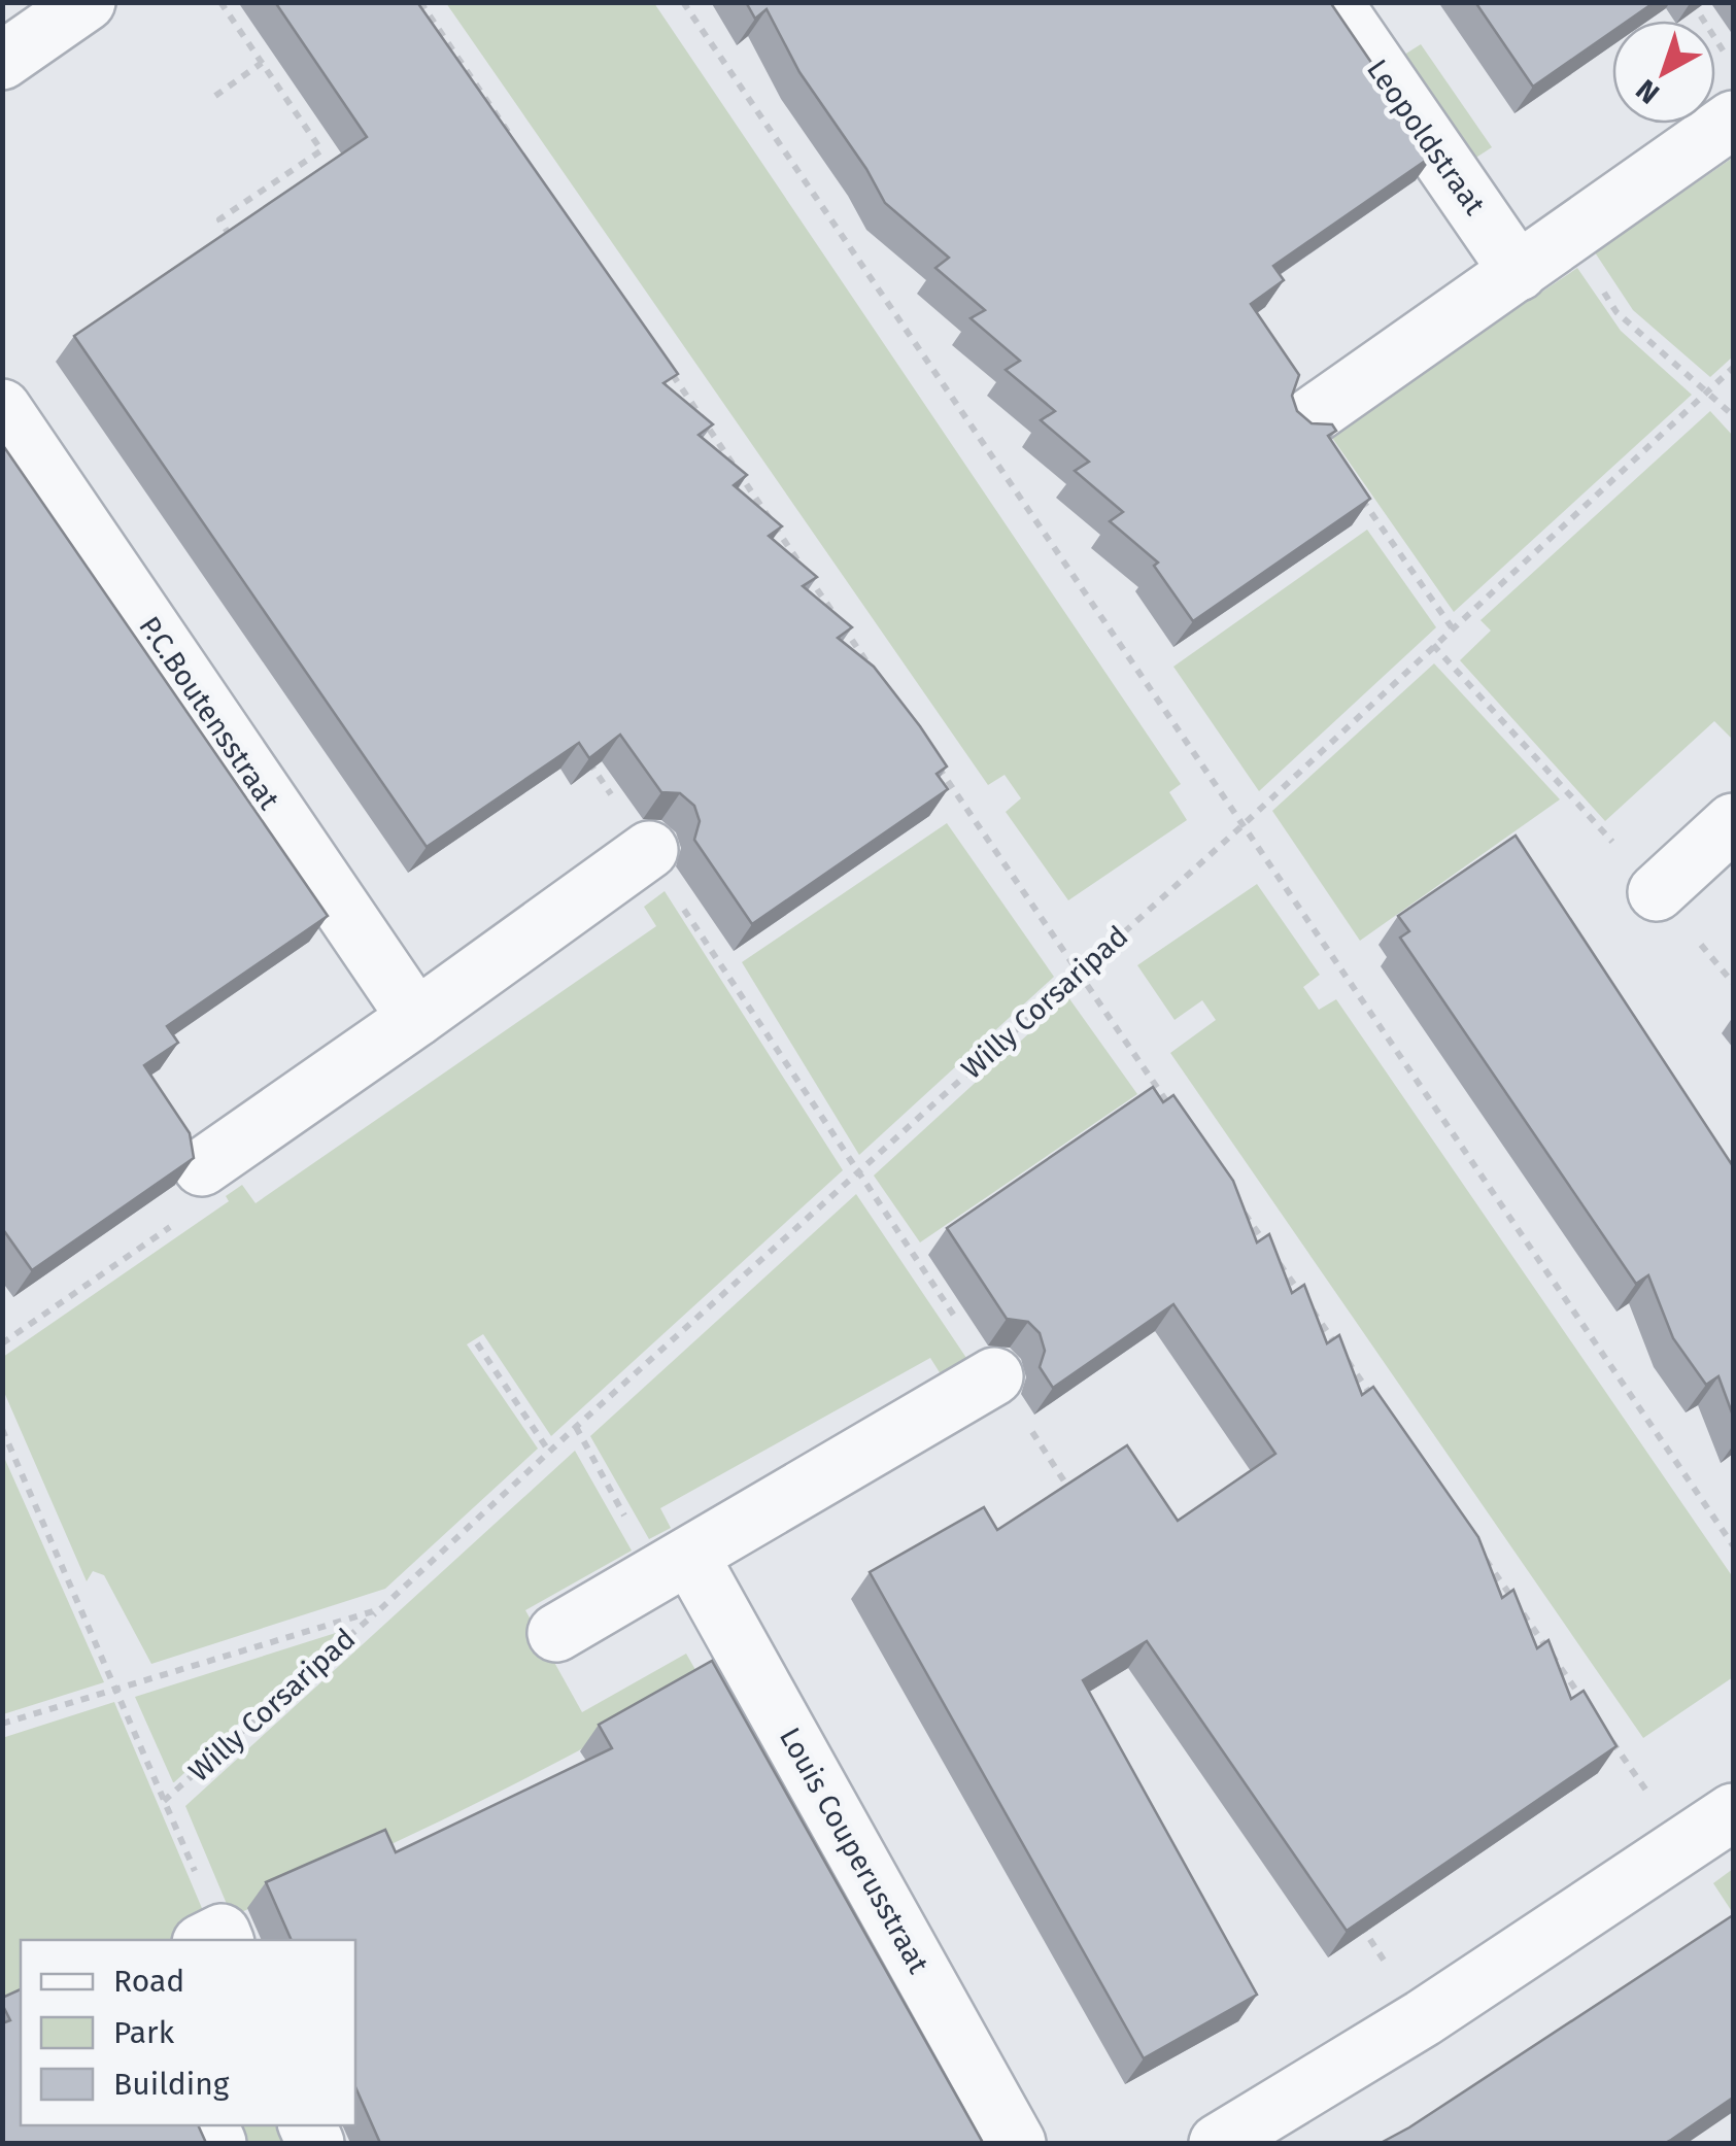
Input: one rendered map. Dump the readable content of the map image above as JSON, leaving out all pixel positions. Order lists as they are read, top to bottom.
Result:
{
  "streets": {
    "street": ["Leopoldstraat", "P.C.Boutensstraat", "Louis Couperusstraat"],
    "path": ["Willy Corsaripad"]
  },
  "legend": ["Road", "Park", "Building"],
  "north": "bottom left"
}
